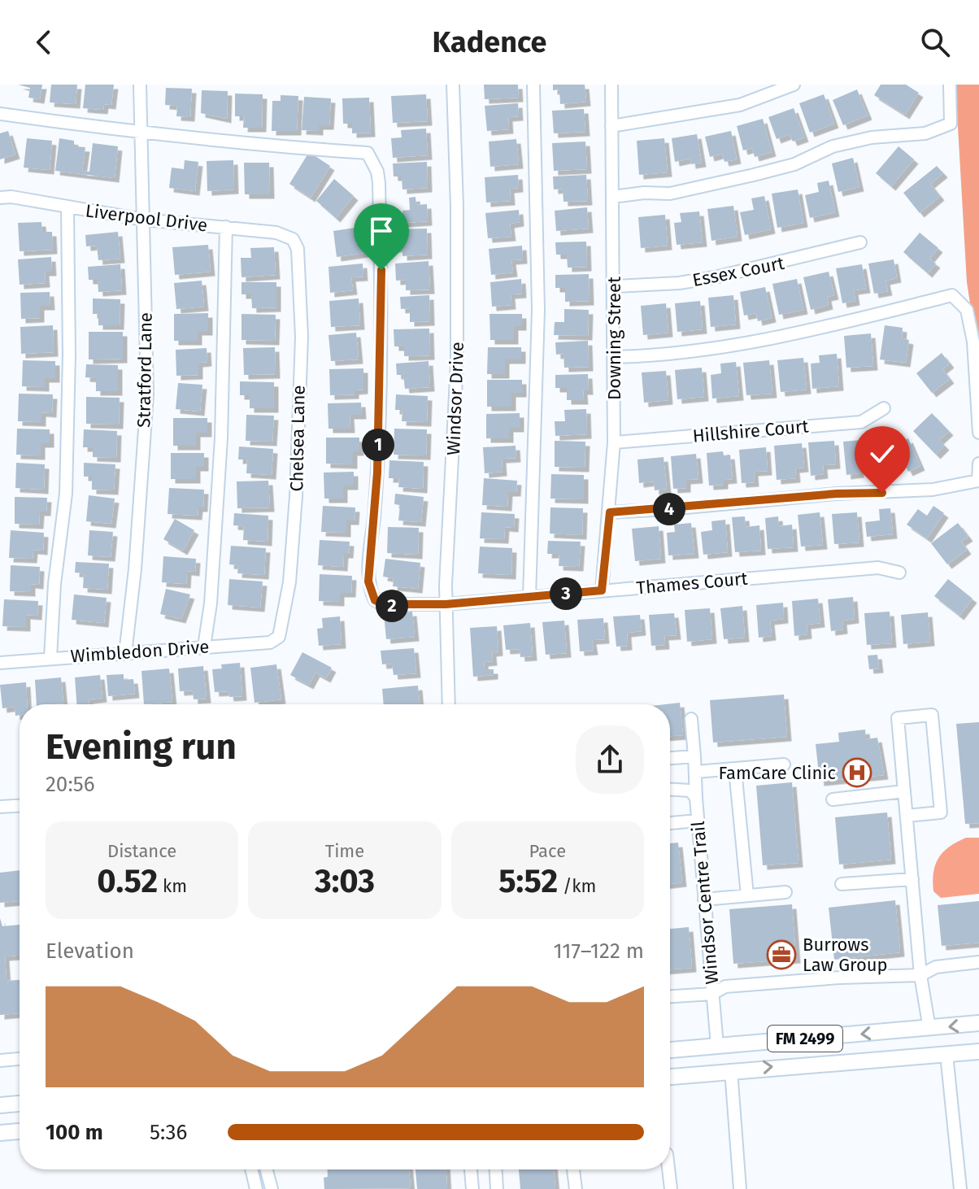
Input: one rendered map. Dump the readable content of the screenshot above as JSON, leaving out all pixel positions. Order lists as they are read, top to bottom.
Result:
{
  "streets": {
    "main road": ["FM 2499"],
    "street": [
      "Liverpool Drive",
      "Essex Court",
      "Downing Street",
      "Stratford Lane",
      "Windsor Drive",
      "Hillshire Court",
      "Chelsea Lane",
      "Thames Court",
      "Wimbledon Drive",
      "Windsor Centre Trail"
    ]
  },
  "crossings": [
    ["Liverpool Drive", "Stratford Lane"],
    ["Liverpool Drive", "Chelsea Lane"],
    ["Essex Court", "Downing Street"],
    ["Downing Street", "Hillshire Court"],
    ["Downing Street", "Thames Court"],
    ["Stratford Lane", "Thames Court"],
    ["Stratford Lane", "Wimbledon Drive"],
    ["Windsor Drive", "Thames Court"],
    ["Chelsea Lane", "Wimbledon Drive"],
    ["Windsor Centre Trail", "FM 2499"]
  ],
  "places": {
    "hospital": ["FamCare Clinic"],
    "office": ["Burrows Law Group"]
  },
  "page": {
    "header": "Kadence",
    "pins": [
      "1",
      "4",
      "3",
      "2"
    ],
    "heading": ["Evening run", "20:56"],
    "stats": [
      ["Distance", "0.52 km"],
      ["Time", "3:03"],
      ["Pace", "5:52 /km"]
    ],
    "chart": ["Elevation", "117–122 m"],
    "list": [
      {
        "name": "100 m",
        "note": "5:36"
      }
    ]
  }
}
